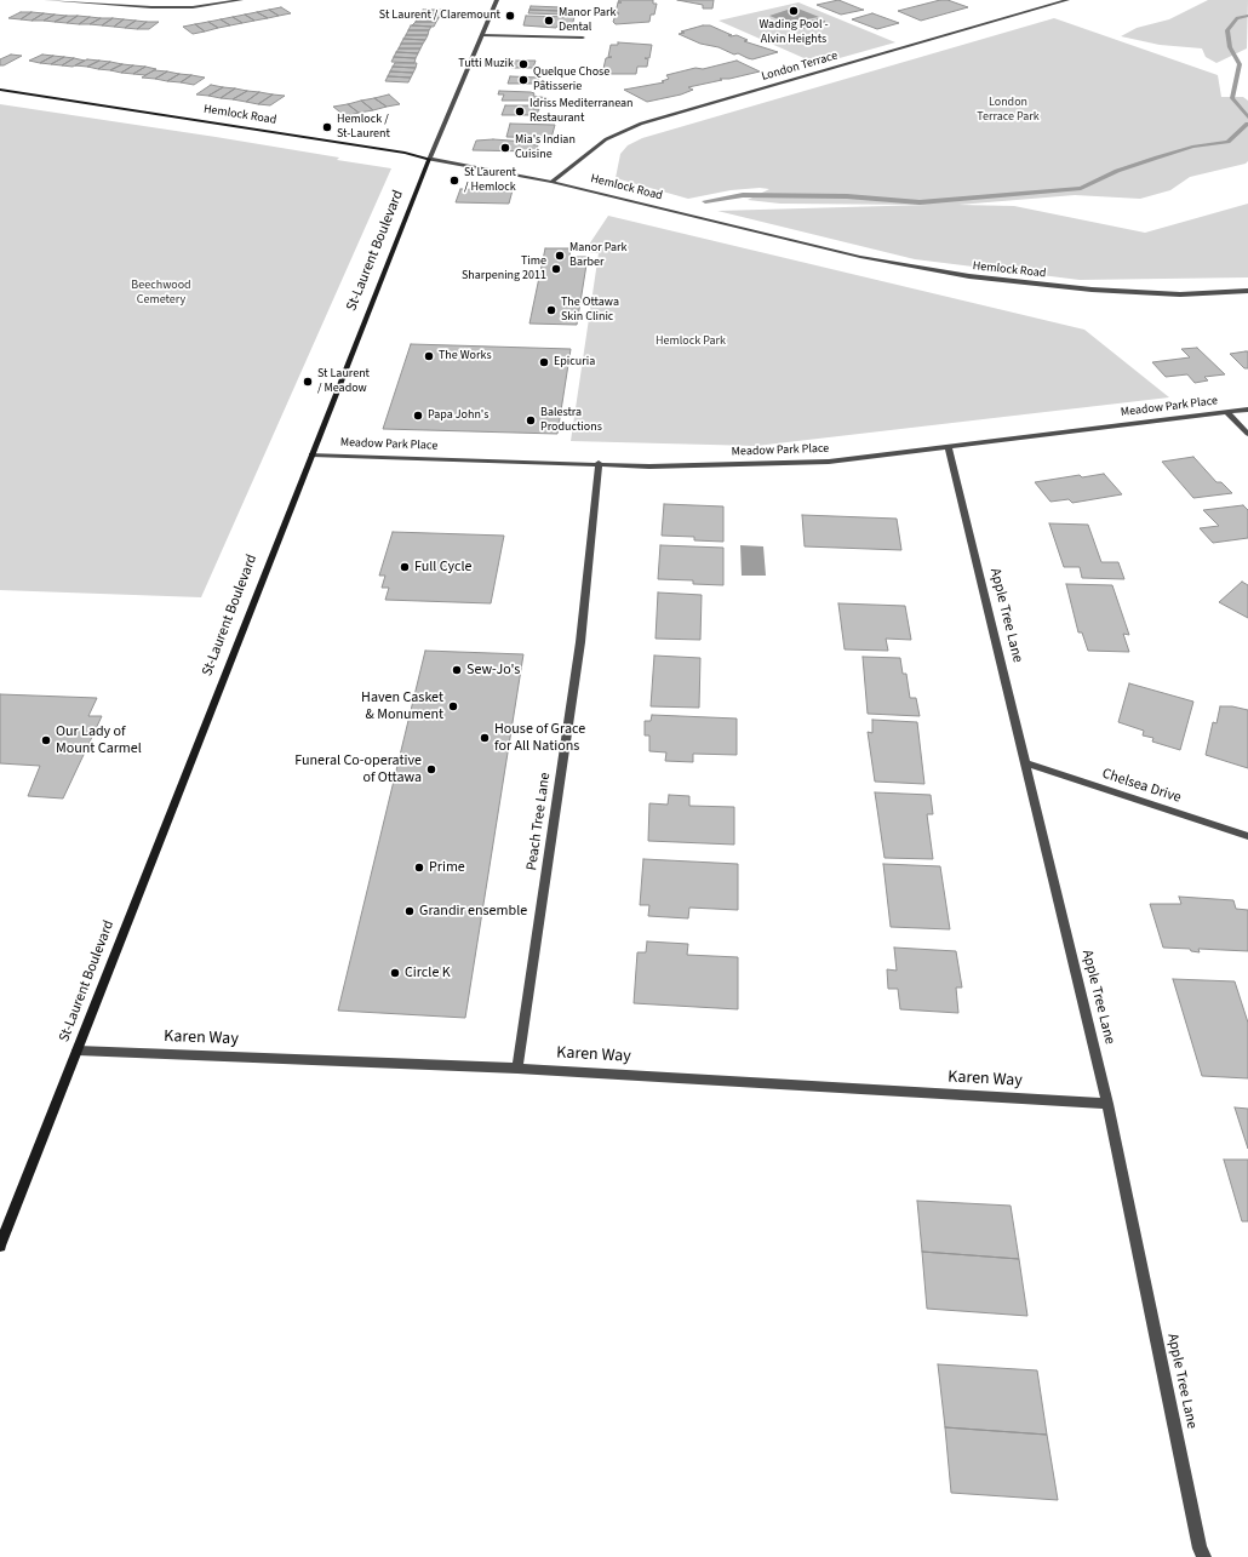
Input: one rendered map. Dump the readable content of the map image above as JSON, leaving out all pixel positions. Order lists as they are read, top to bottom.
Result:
{
  "streets": {
    "main road": ["Hemlock Road", "St-Laurent Boulevard"],
    "street": [
      "London Terrace",
      "Meadow Park Place",
      "Apple Tree Lane",
      "Chelsea Drive",
      "Peach Tree Lane",
      "Karen Way"
    ]
  },
  "crossings": [
    ["London Terrace", "Hemlock Road"],
    ["Hemlock Road", "St-Laurent Boulevard"],
    ["St-Laurent Boulevard", "Meadow Park Place"],
    ["St-Laurent Boulevard", "Karen Way"],
    ["Meadow Park Place", "Apple Tree Lane"],
    ["Meadow Park Place", "Peach Tree Lane"],
    ["Apple Tree Lane", "Chelsea Drive"],
    ["Apple Tree Lane", "Karen Way"],
    ["Peach Tree Lane", "Karen Way"]
  ],
  "parks": ["London Terrace Park", "Beechwood Cemetery", "Hemlock Park"],
  "places": [
    "Wading Pool - Alvin Heights",
    "St Laurent / Claremount",
    "Manor Park Dental",
    "Tutti Muzik",
    "Quelque Chose Pâtisserie",
    "Idriss Mediterranean Restaurant",
    "Hemlock / St-Laurent",
    "Mia's Indian Cuisine",
    "St Laurent / Hemlock",
    "Manor Park Barber",
    "Time Sharpening 2011",
    "The Ottawa Skin Clinic",
    "The Works",
    "Epicuria",
    "St Laurent / Meadow",
    "Papa John's",
    "Balestra Productions",
    "Full Cycle",
    "Sew-Jo's",
    "Haven Casket & Monument",
    "House of Grace for All Nations",
    "Our Lady of Mount Carmel",
    "Funeral Co-operative of Ottawa",
    "Prime",
    "Grandir ensemble",
    "Circle K"
  ]
}
